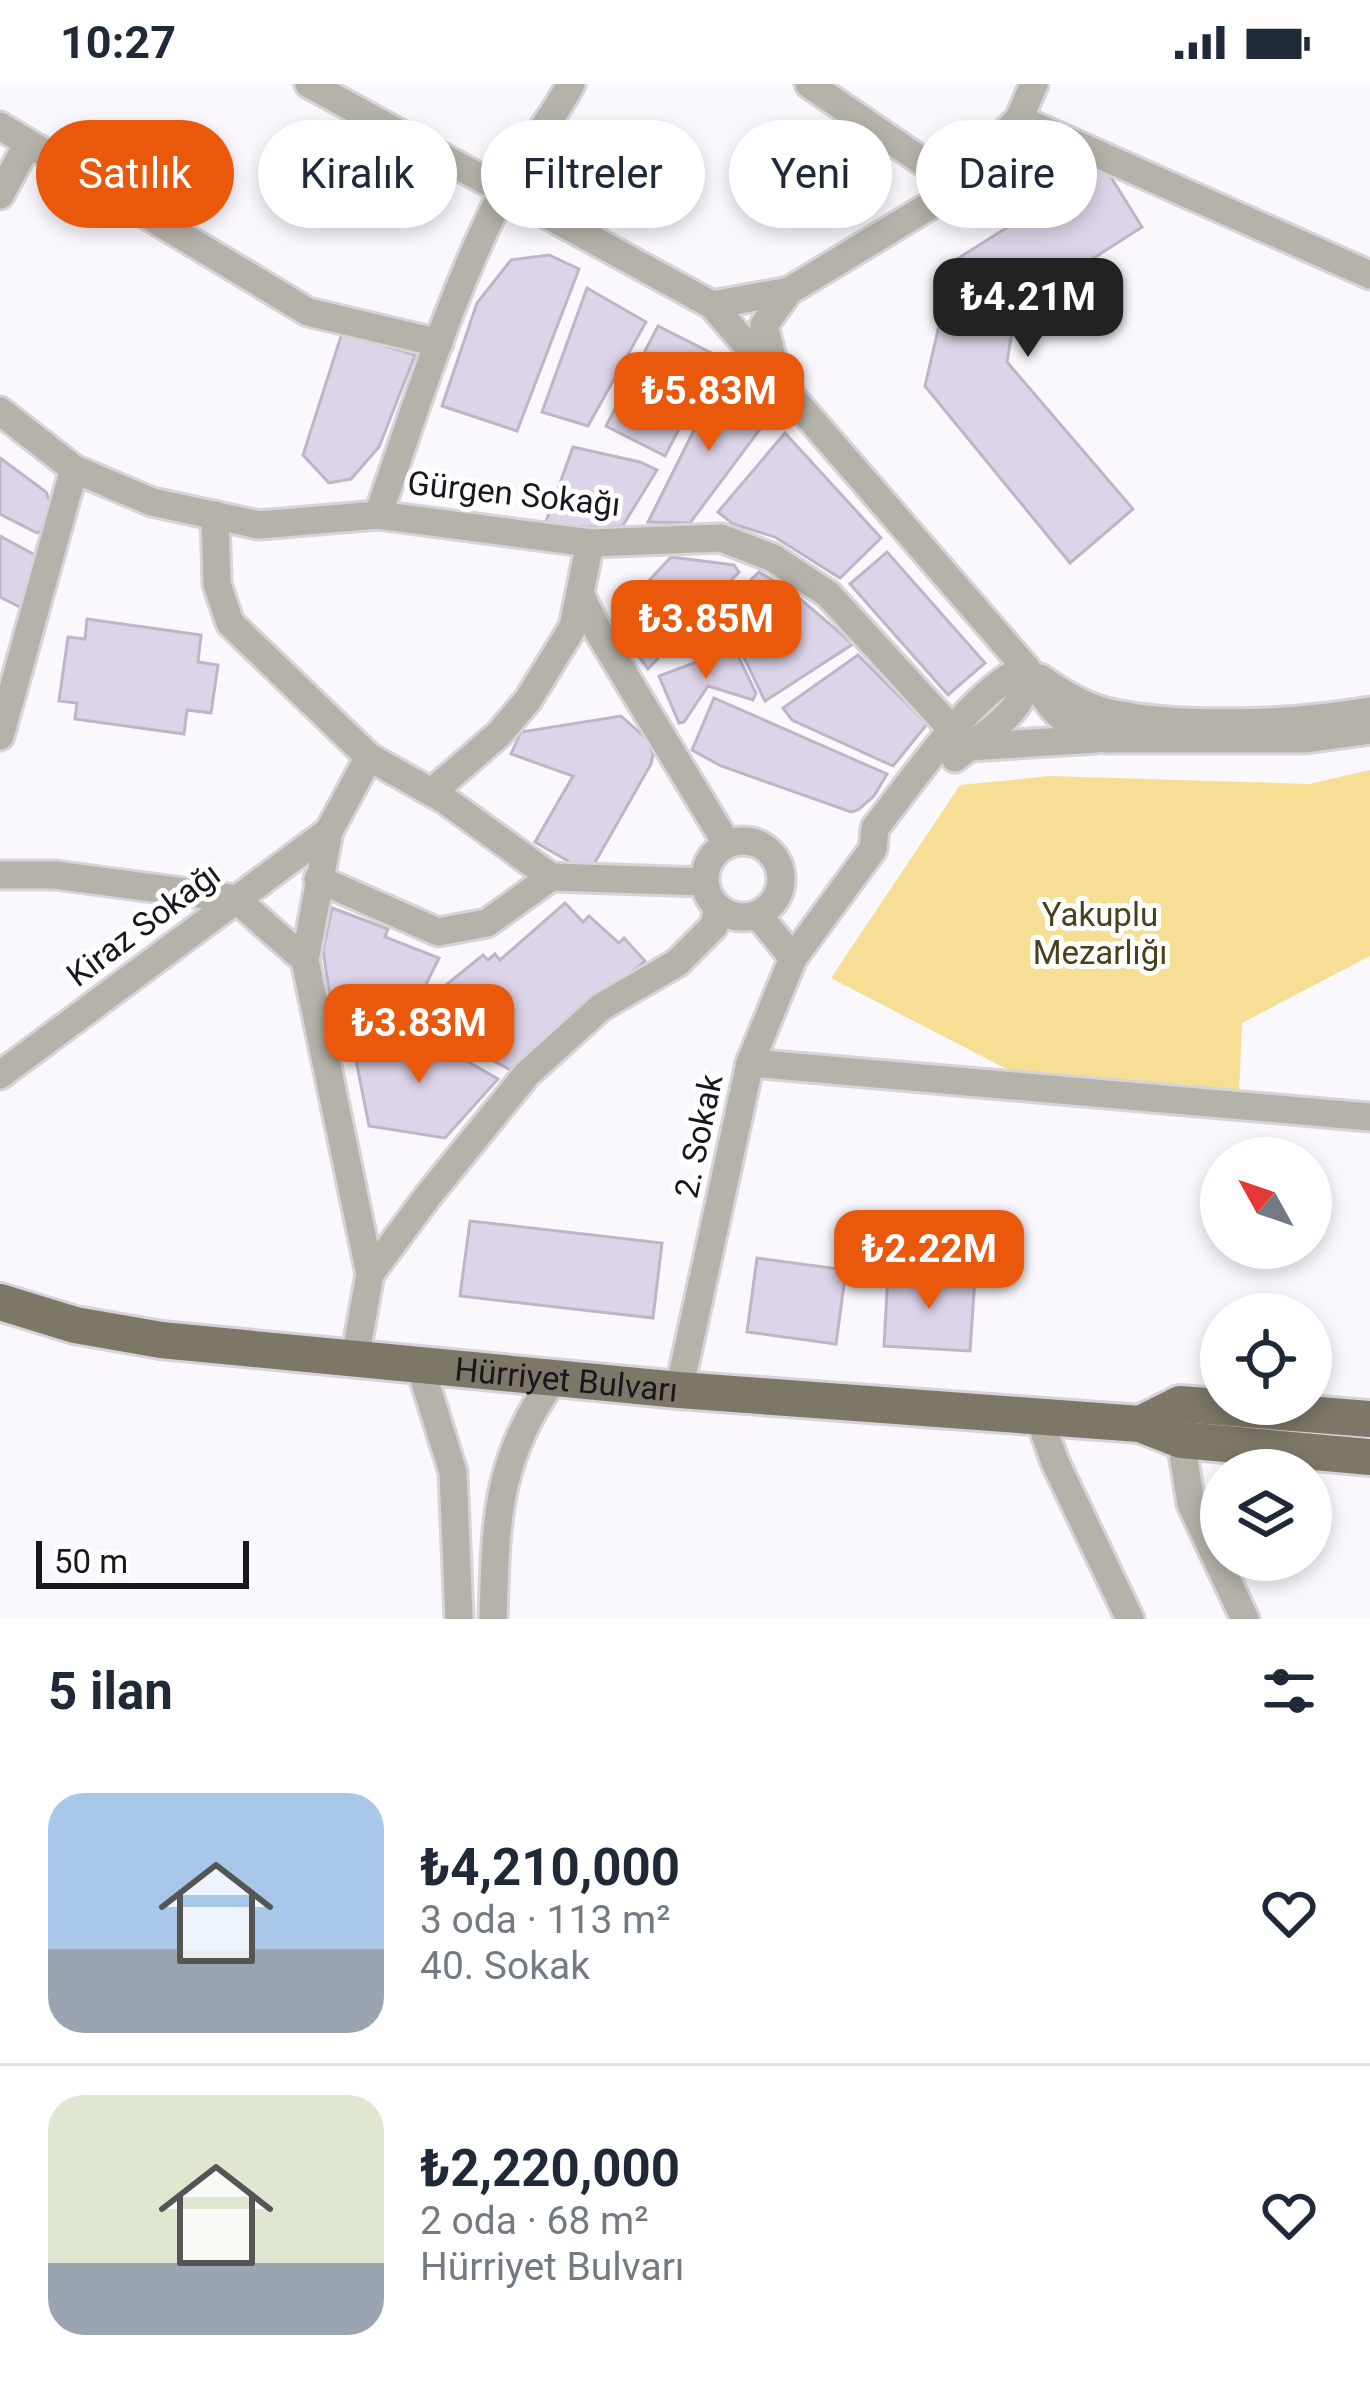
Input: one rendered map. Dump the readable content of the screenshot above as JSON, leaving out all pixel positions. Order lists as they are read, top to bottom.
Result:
{
  "streets": {
    "main road": ["Hürriyet Bulvarı"],
    "street": ["Gürgen Sokağı", "Kiraz Sokağı", "2. Sokak"]
  },
  "crossings": [
    ["Gürgen Sokağı", "2. Sokak"],
    ["2. Sokak", "Hürriyet Bulvarı"]
  ],
  "parks": ["Yakuplu Mezarlığı"],
  "scale_bar": "50 m",
  "north": "top left",
  "page": {
    "status": "10:27",
    "chip": [
      "Satılık",
      "Kiralık",
      "Filtreler",
      "Yeni",
      "Daire"
    ],
    "price": [
      "₺4.21M",
      "₺5.83M",
      "₺3.85M",
      "₺3.83M",
      "₺2.22M"
    ],
    "scale": "50 m",
    "heading": "5 ilan",
    "list": [
      {
        "name": "₺4,210,000",
        "note": "3 oda · 113 m² · 40. Sokak"
      },
      {
        "name": "₺2,220,000",
        "note": "2 oda · 68 m² · Hürriyet Bulvarı"
      }
    ]
  }
}
